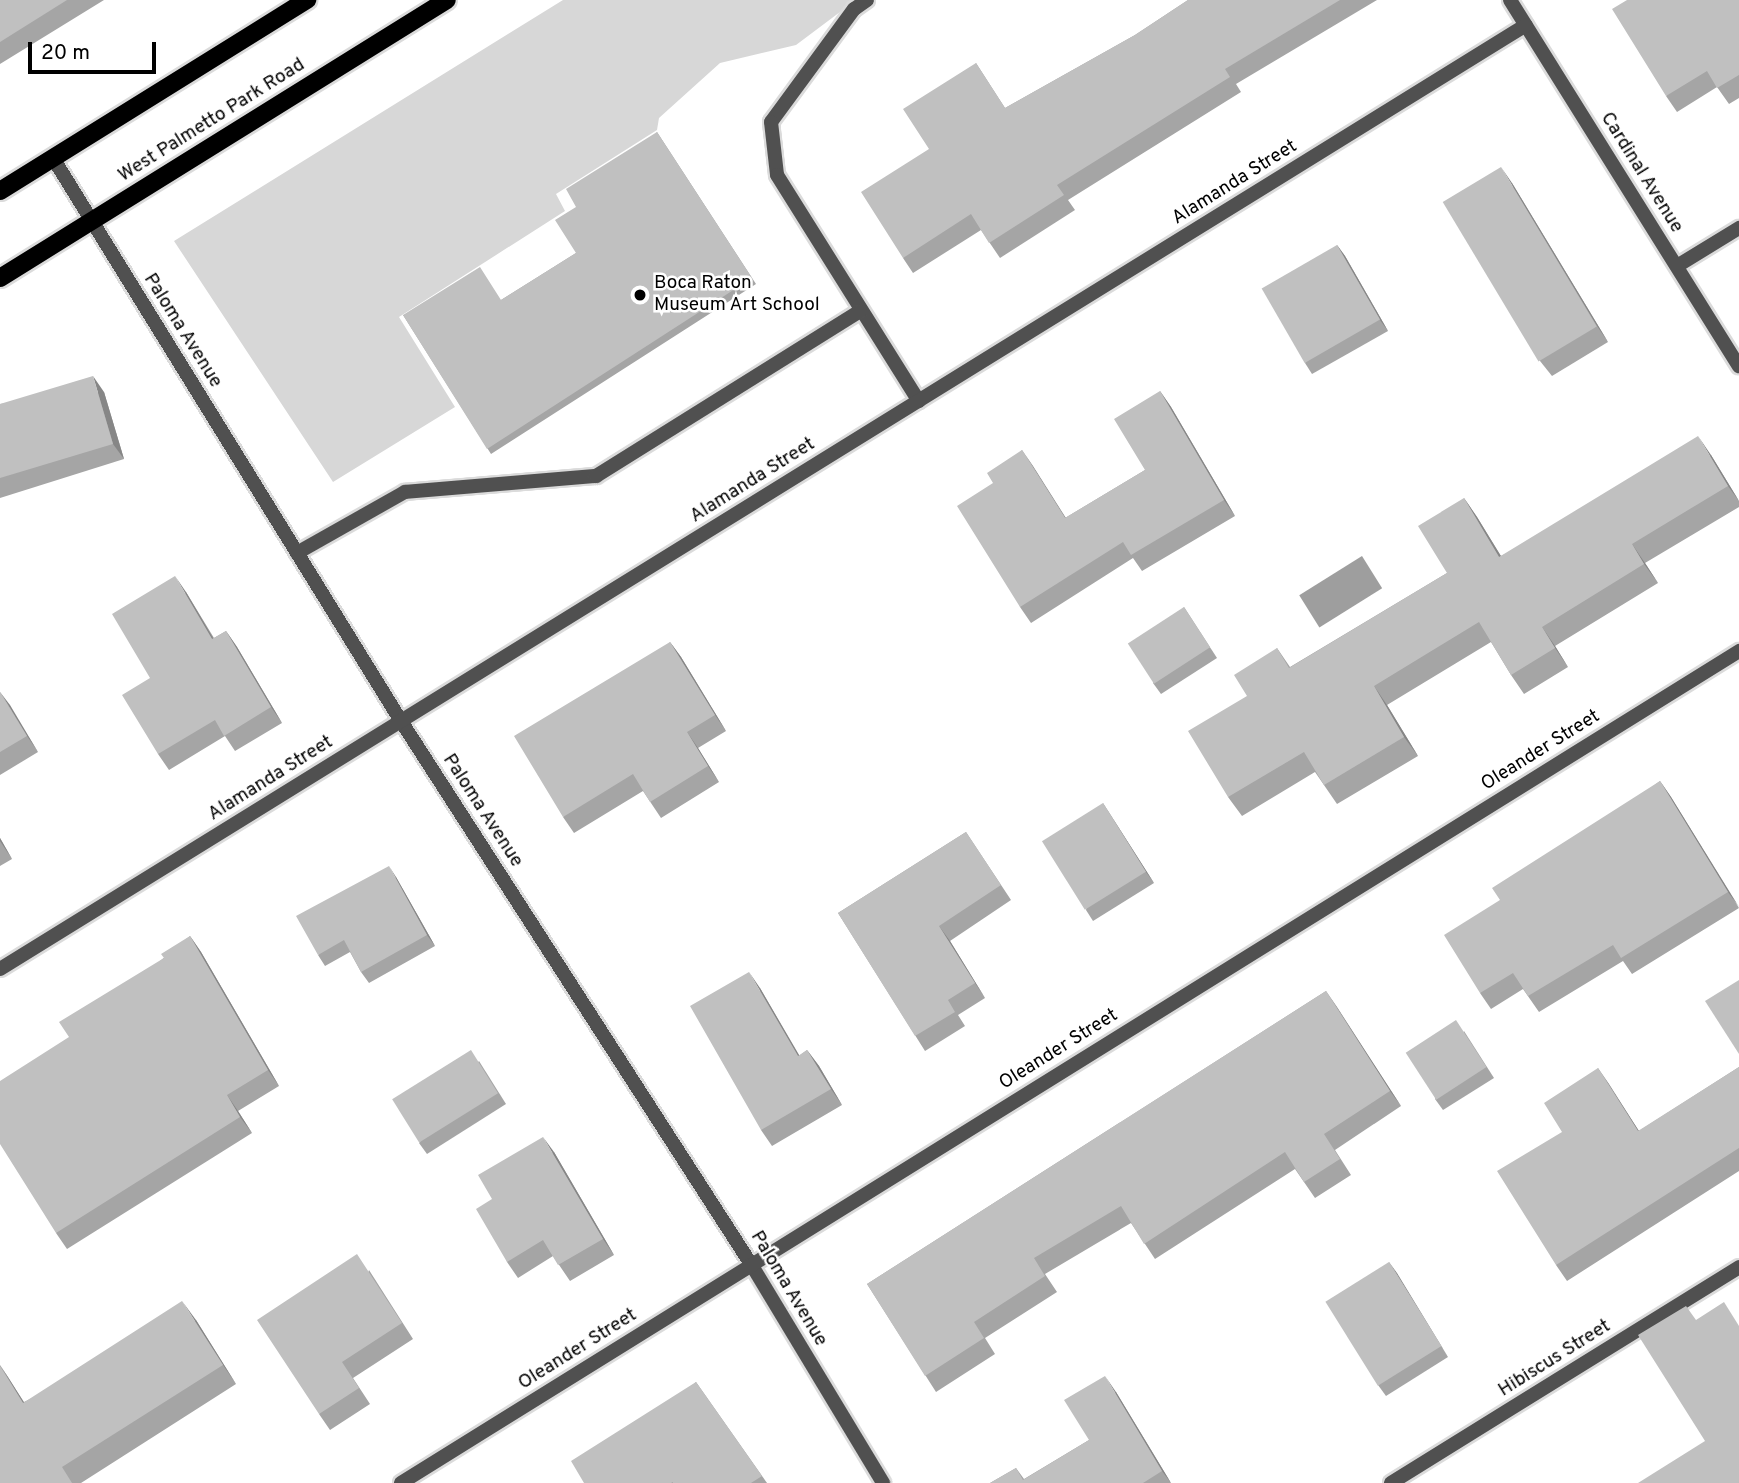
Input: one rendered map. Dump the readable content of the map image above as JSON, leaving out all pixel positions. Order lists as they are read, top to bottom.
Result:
{
  "streets": {
    "main road": ["West Palmetto Park Road"],
    "street": [
      "Cardinal Avenue",
      "Alamanda Street",
      "Paloma Avenue",
      "Oleander Street",
      "Hibiscus Street"
    ]
  },
  "crossings": [
    ["West Palmetto Park Road", "Paloma Avenue"],
    ["Cardinal Avenue", "Alamanda Street"],
    ["Alamanda Street", "Paloma Avenue"],
    ["Paloma Avenue", "Oleander Street"]
  ],
  "places": ["Boca Raton Museum Art School"],
  "scale_bar": "20 m"
}
